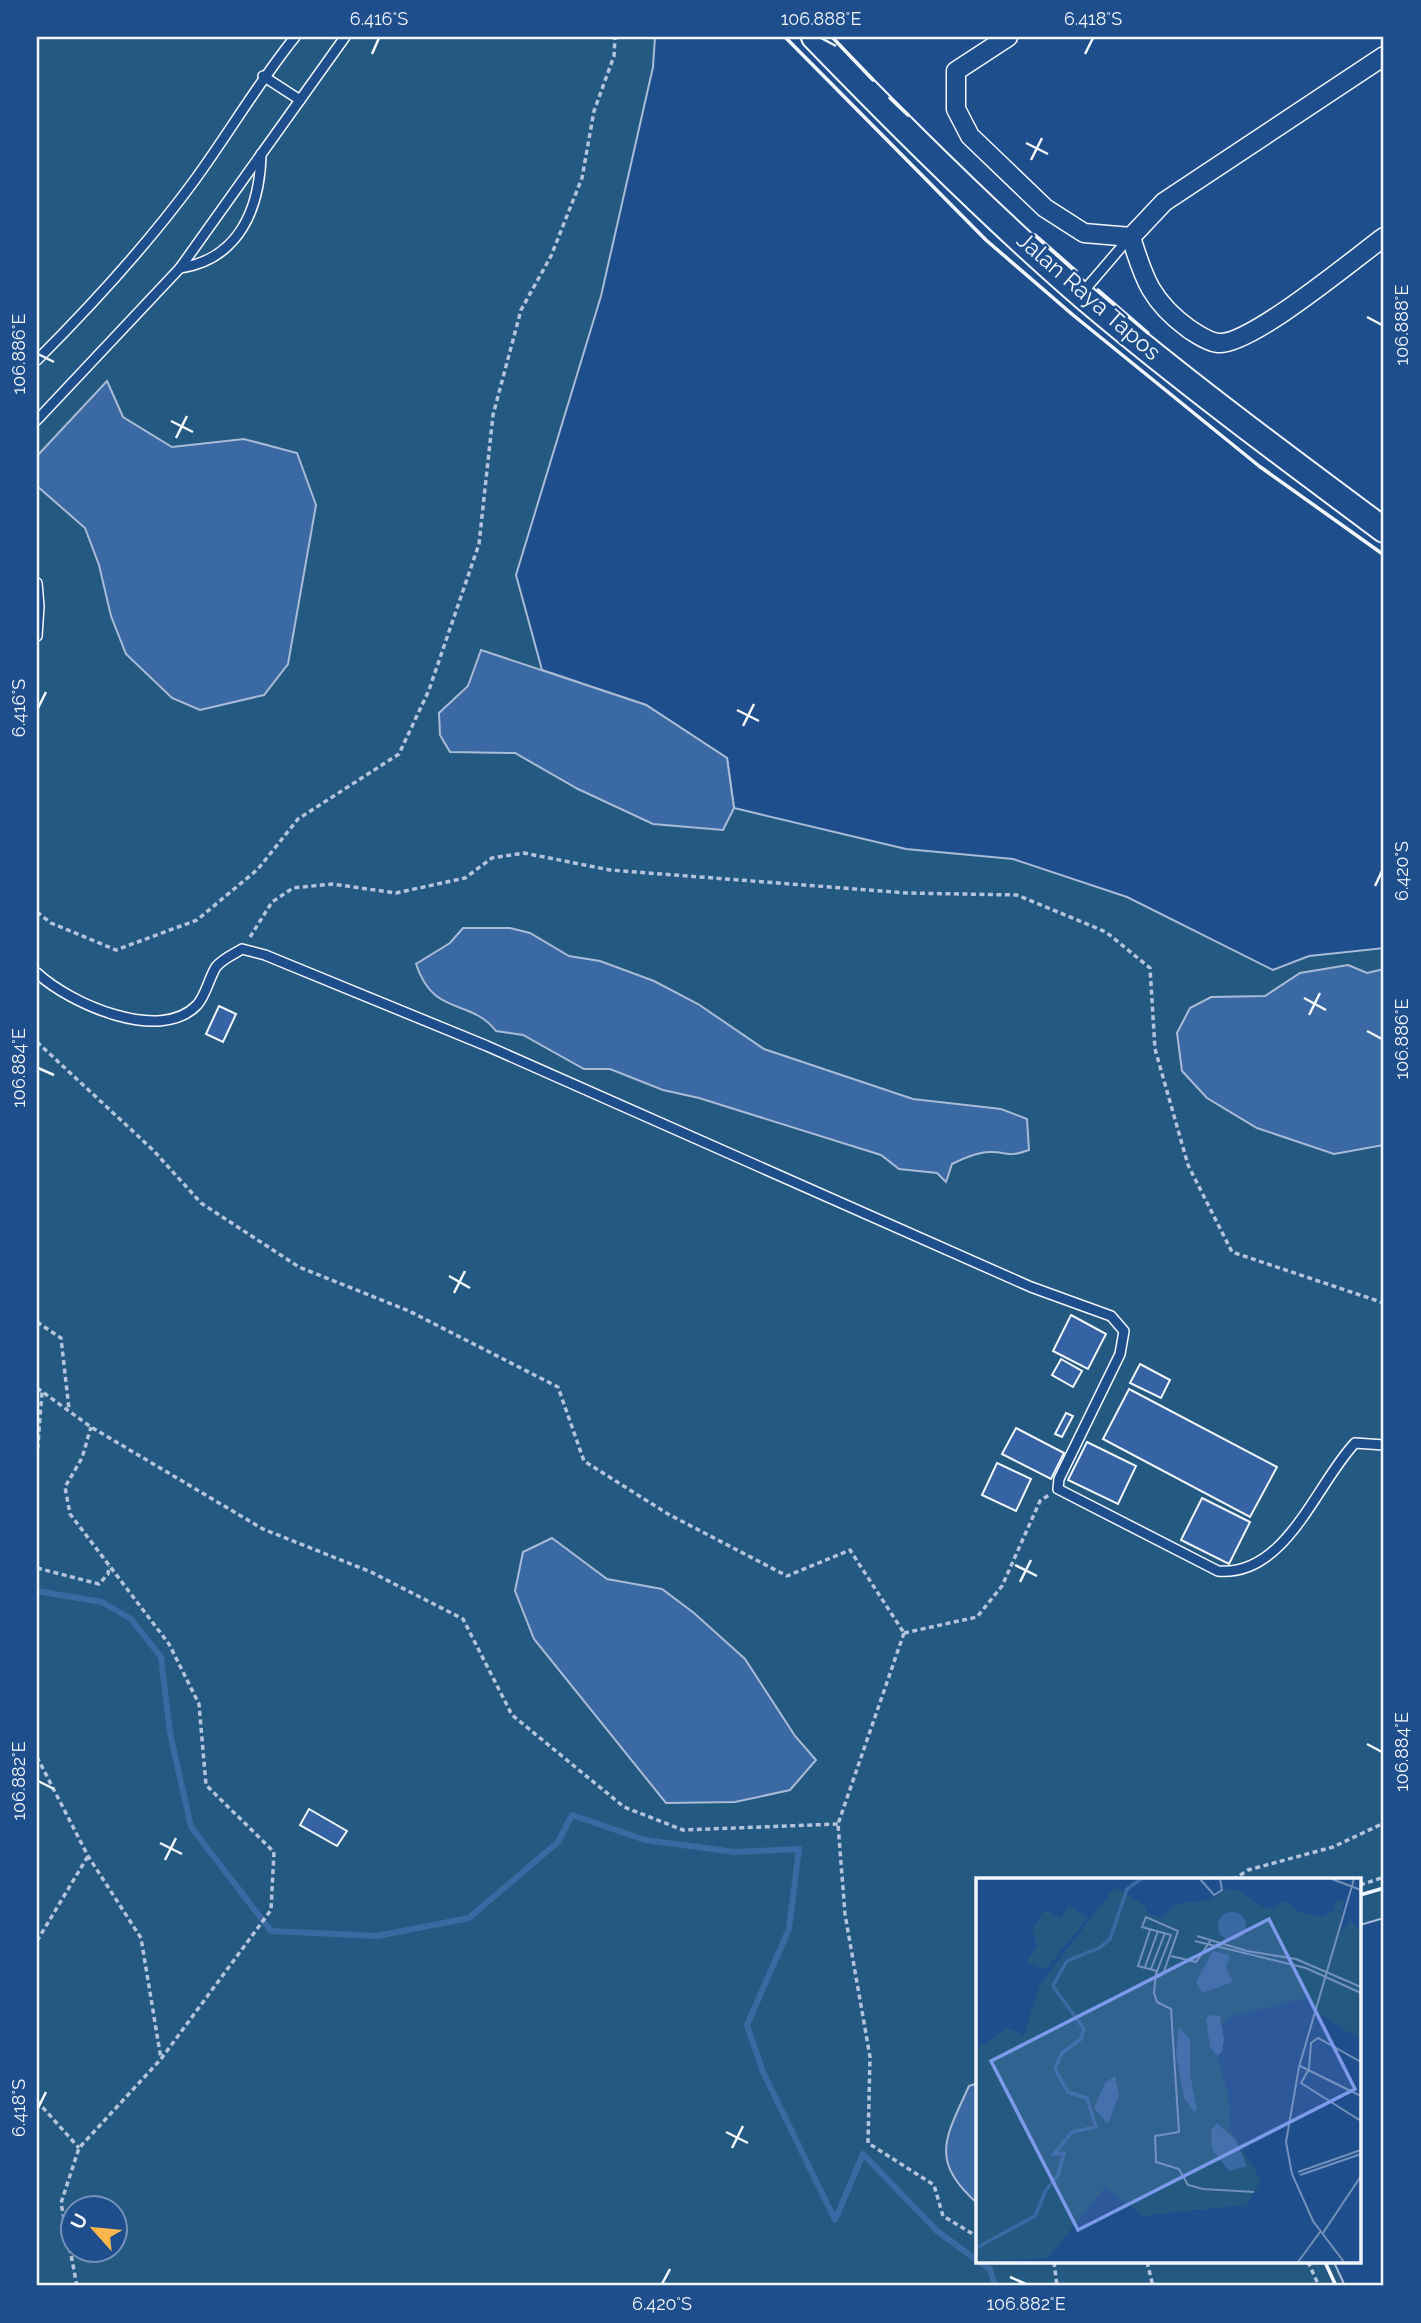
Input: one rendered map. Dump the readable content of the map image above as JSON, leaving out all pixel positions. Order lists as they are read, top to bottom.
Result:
{
  "streets": {
    "main road": ["Jalan Raya Tapos"]
  },
  "north": "top left",
  "coordinates": [
    "6.416°S",
    "106.888°E",
    "6.418°S",
    "106.886°E",
    "6.420°S",
    "106.884°E",
    "106.882°E"
  ]
}
